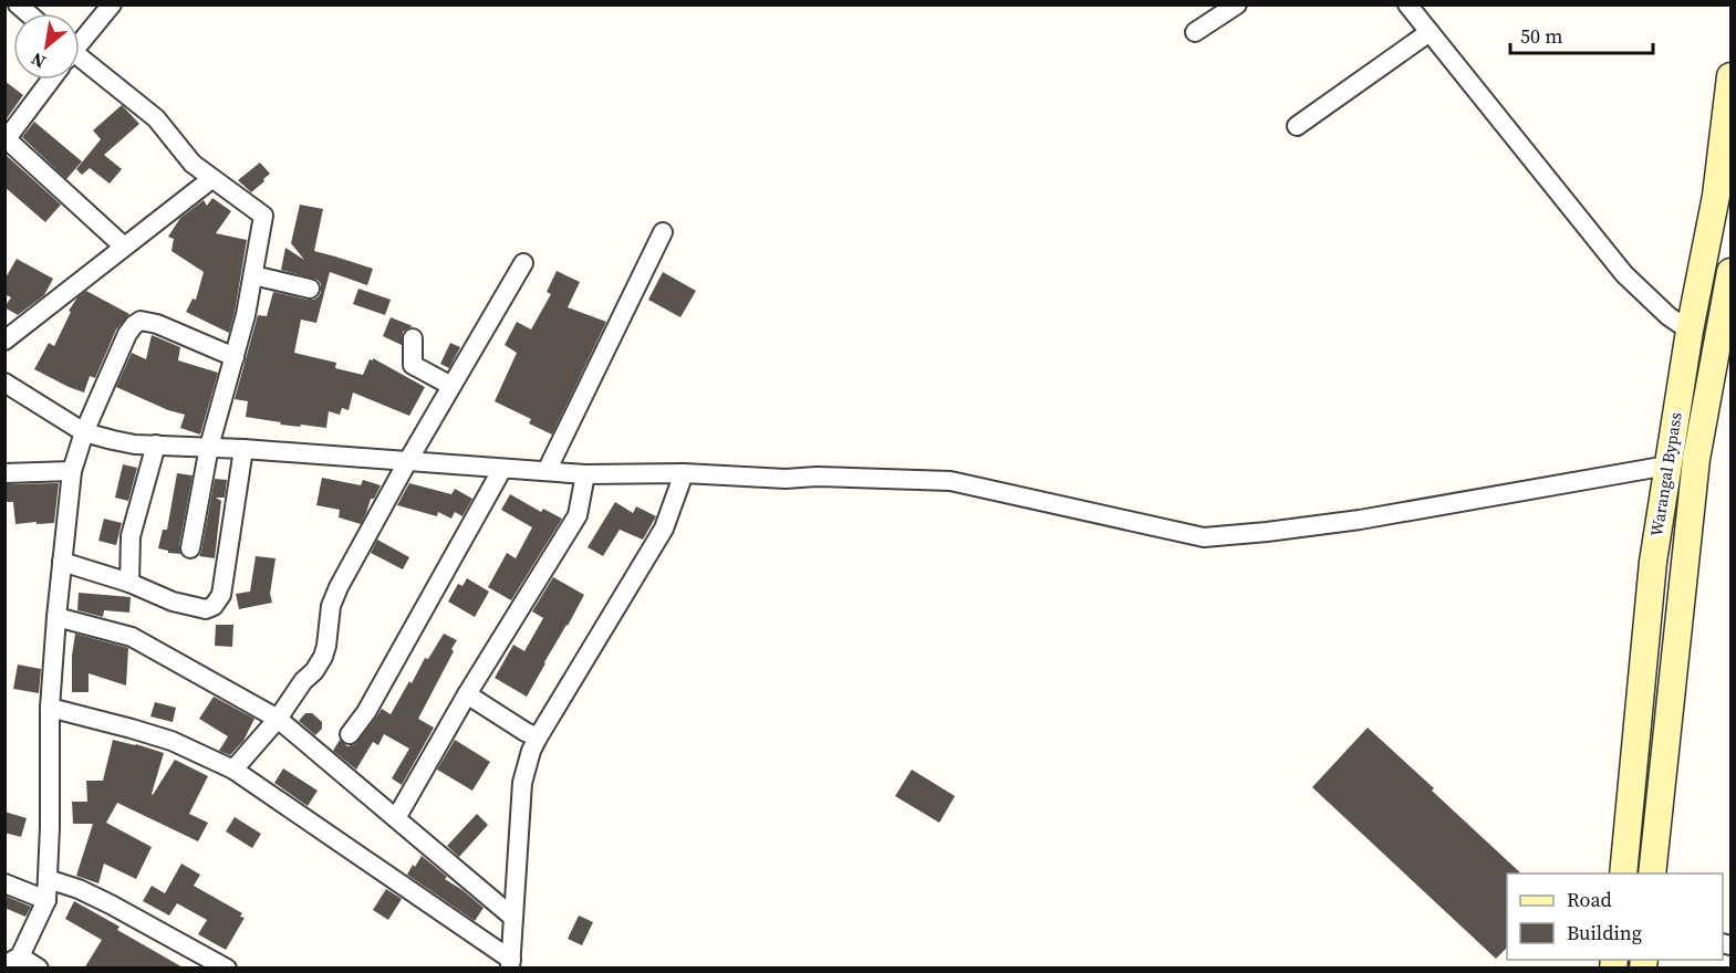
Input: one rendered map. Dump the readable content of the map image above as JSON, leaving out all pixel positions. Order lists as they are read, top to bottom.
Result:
{
  "streets": {
    "main road": ["Warangal Bypass"]
  },
  "legend": ["Road", "Building"],
  "scale_bar": "50 m",
  "north": "bottom left"
}
